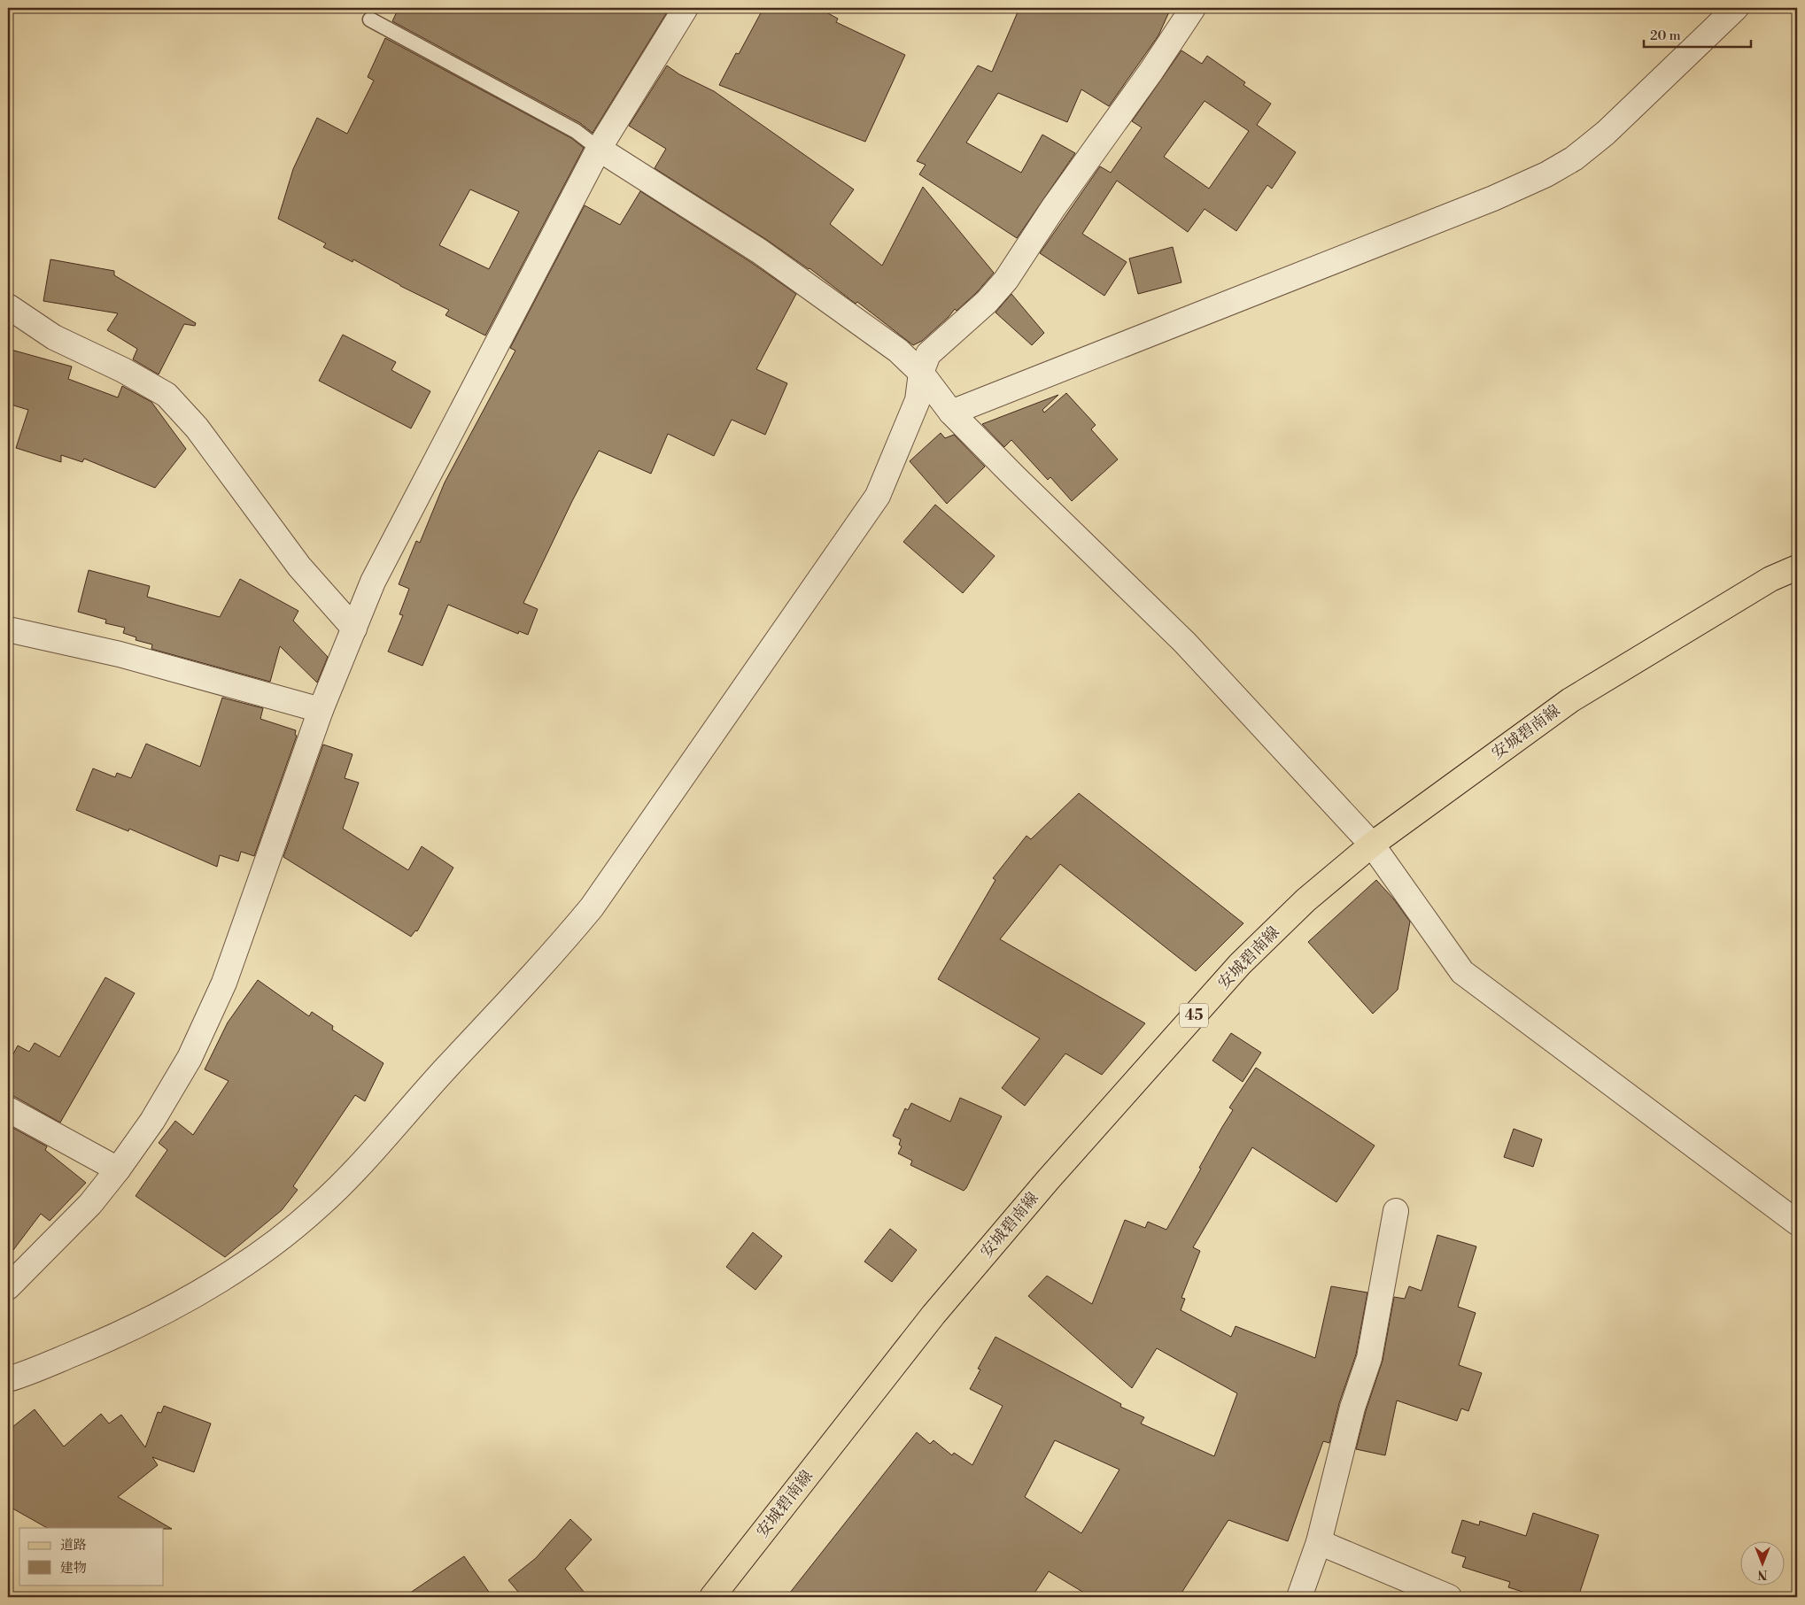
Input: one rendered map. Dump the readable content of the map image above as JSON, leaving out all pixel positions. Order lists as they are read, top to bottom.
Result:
{
  "streets": {
    "main road": ["安城碧南線", "45"]
  },
  "legend": ["道路", "建物"],
  "scale_bar": "20 m",
  "north": "bottom"
}
